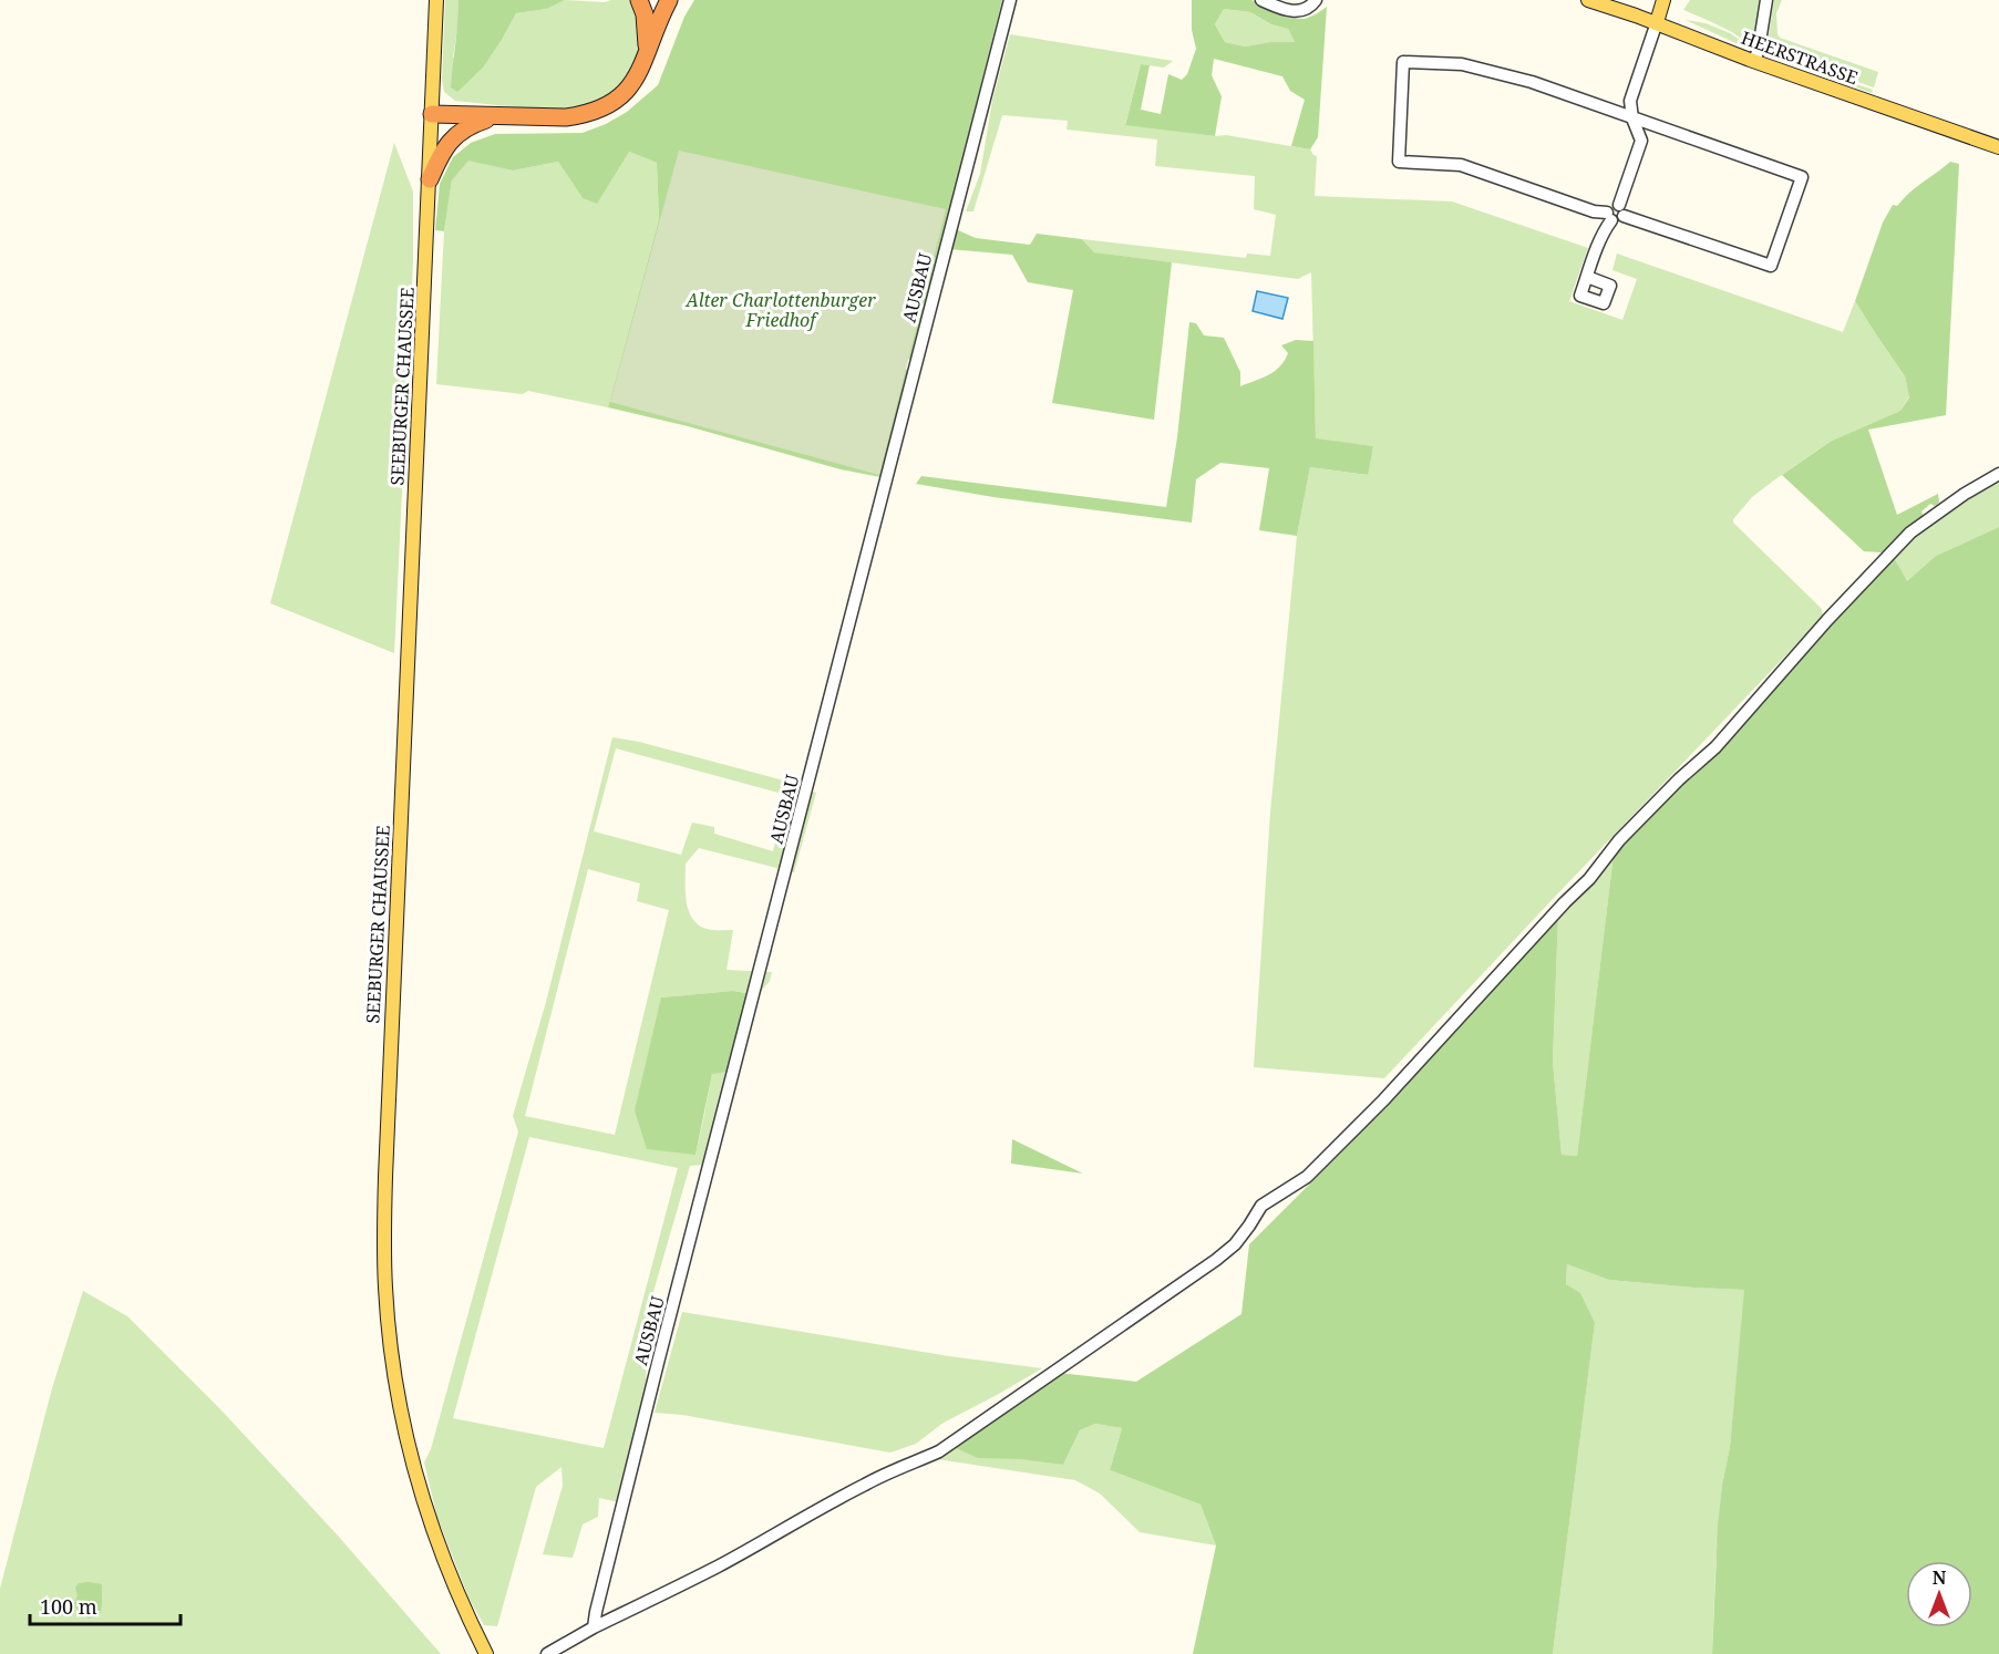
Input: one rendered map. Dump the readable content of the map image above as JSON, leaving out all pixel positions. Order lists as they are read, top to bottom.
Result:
{
  "streets": {
    "main road": ["HEERSTRASSE", "SEEBURGER CHAUSSEE"],
    "street": ["AUSBAU"]
  },
  "parks": ["Alter Charlottenburger Friedhof"],
  "scale_bar": "100 m",
  "north": "top"
}
